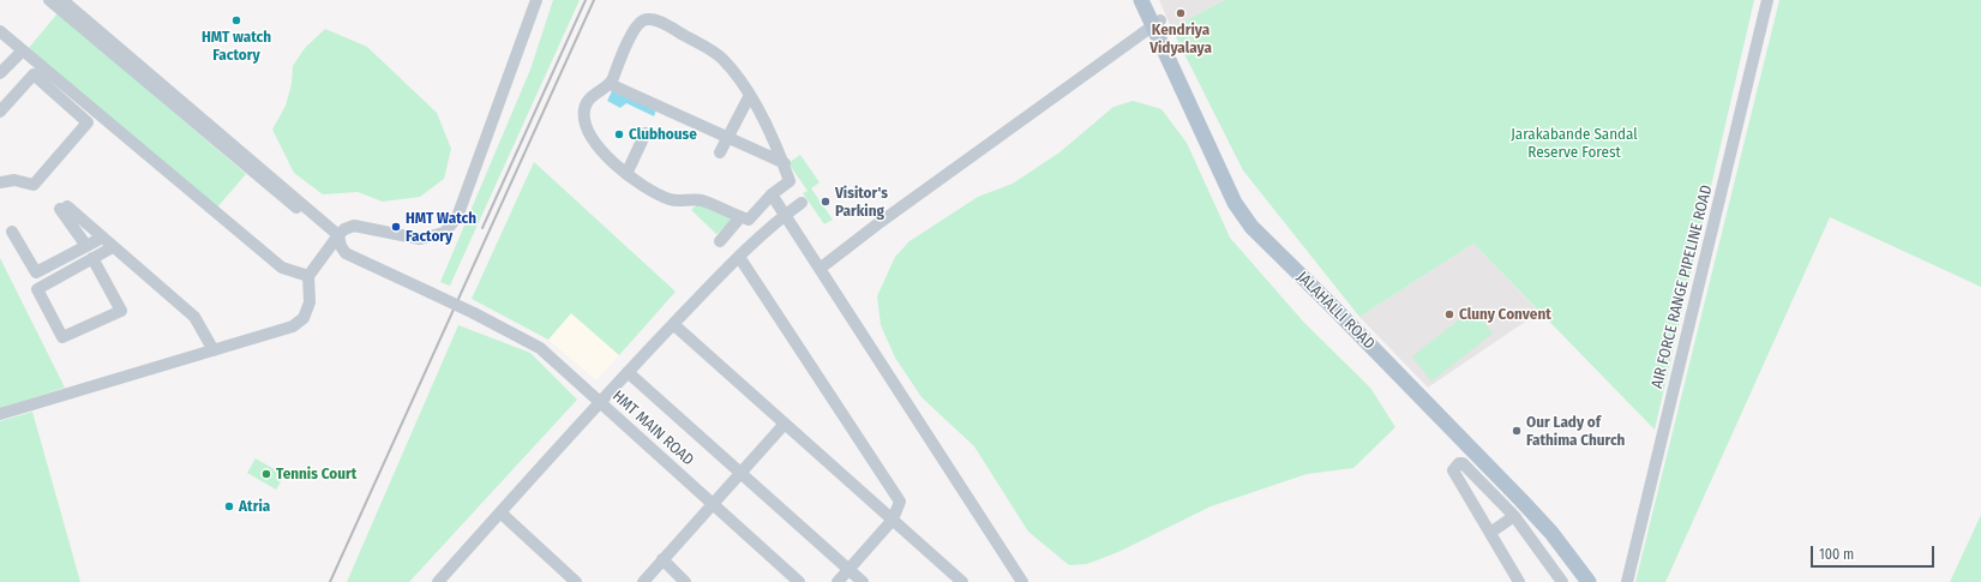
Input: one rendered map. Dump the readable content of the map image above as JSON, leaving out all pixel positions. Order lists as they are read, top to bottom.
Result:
{
  "streets": {
    "main road": ["JALAHALLI ROAD"],
    "street": ["AIR FORCE RANGE PIPELINE ROAD", "HMT MAIN ROAD"]
  },
  "parks": ["Jarakabande Sandal Reserve Forest"],
  "places": [
    "Kendriya Vidyalaya",
    "HMT watch Factory",
    "Clubhouse",
    "Visitor's Parking",
    "HMT Watch Factory",
    "Cluny Convent",
    "Our Lady of Fathima Church",
    "Tennis Court",
    "Atria"
  ],
  "scale_bar": "100 m"
}
